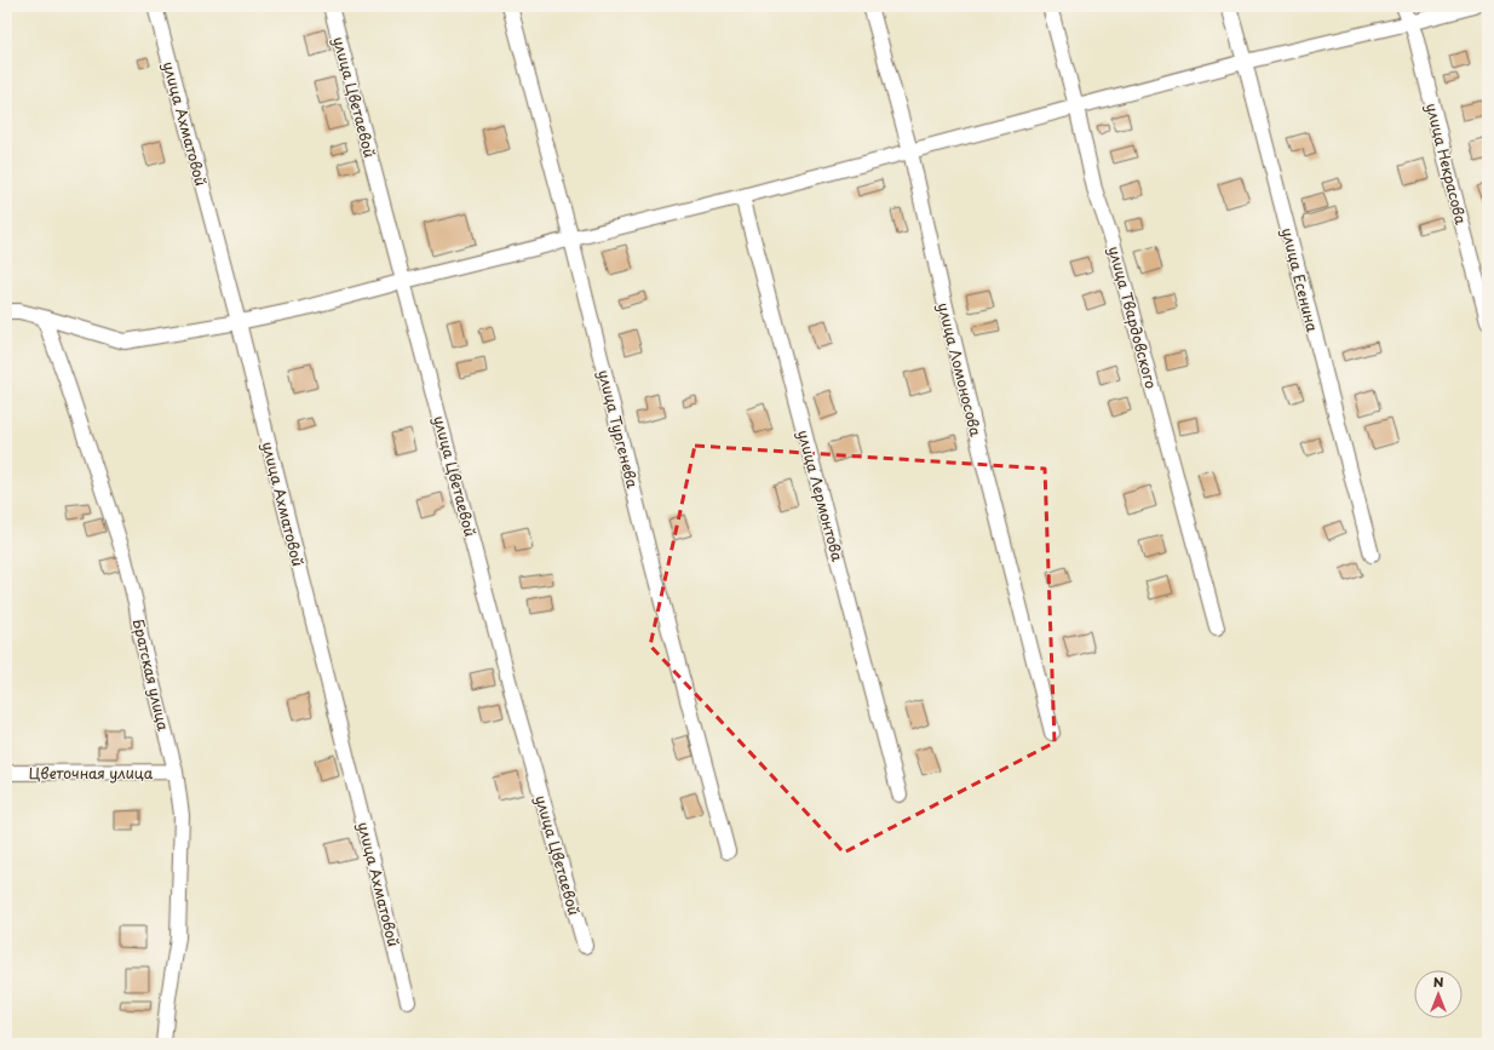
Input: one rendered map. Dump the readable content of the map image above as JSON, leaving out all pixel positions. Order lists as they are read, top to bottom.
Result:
{
  "streets": {
    "street": [
      "улица Цветаевой",
      "улица Ахматовой",
      "улица Некрасова",
      "улица Есенина",
      "улица Твардовского",
      "улица Ломоносова",
      "улица Тургенева",
      "улица Лермонтова",
      "Братская улица",
      "Цветочная улица"
    ]
  },
  "crossings": [
    ["Братская улица", "Цветочная улица"]
  ],
  "north": "top"
}
